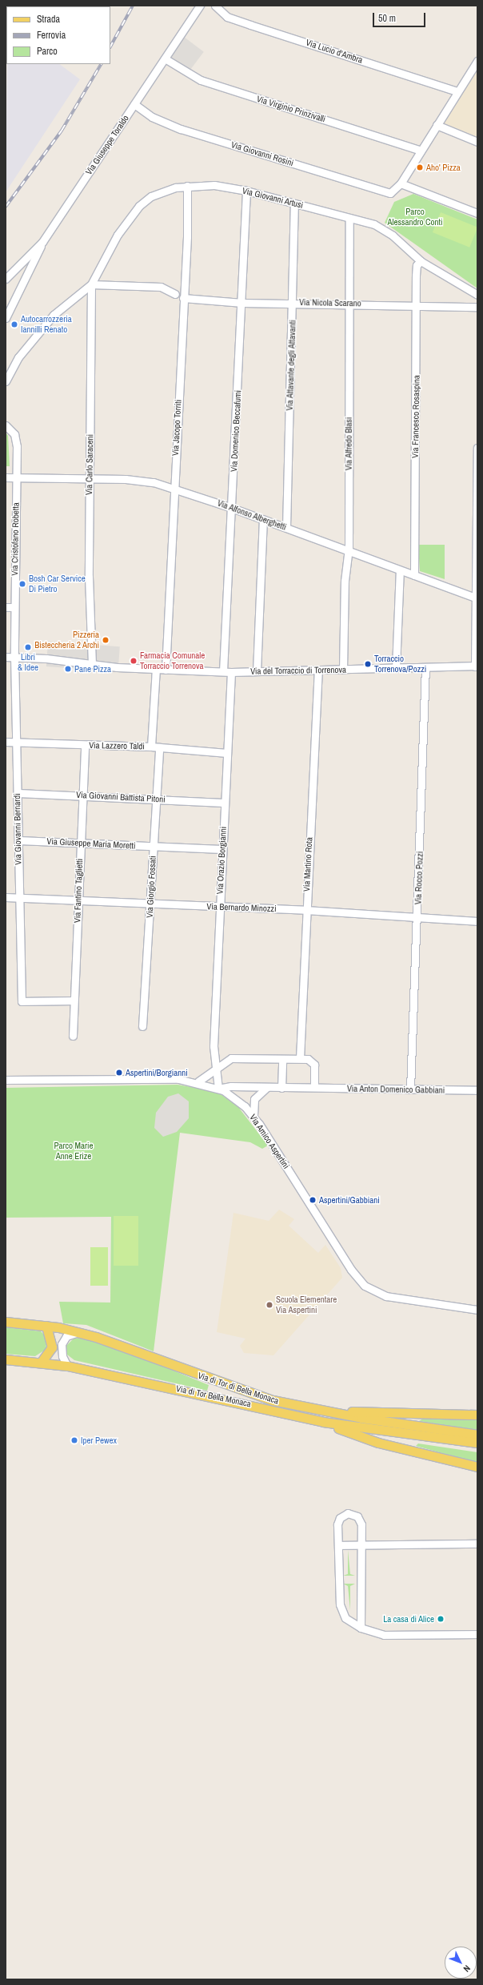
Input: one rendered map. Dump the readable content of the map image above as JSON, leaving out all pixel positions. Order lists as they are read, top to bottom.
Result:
{
  "streets": {
    "main road": ["Via di Tor di Bella Monaca", "Via di Tor Bella Monaca"],
    "street": [
      "Via Lucio d'Ambra",
      "Via Virginio Prinzivalli",
      "Via Giuseppe Toraldo",
      "Via Giovanni Rosini",
      "Via Giovanni Artusi",
      "Via Nicola Scarano",
      "Via Attavante degli Attavanti",
      "Via Francesco Rosaspina",
      "Via Jacopo Torriti",
      "Via Domenico Beccafumi",
      "Via Alfredo Blasi",
      "Via Carlo Saraceni",
      "Via Alfonso Alberghetti",
      "Via Cristofano Robetta",
      "Via del Torraccio di Torrenova",
      "Via Lazzero Taldi",
      "Via Giovanni Battista Pitoni",
      "Via Giovanni Bernardi",
      "Via Giuseppe Maria Moretti",
      "Via Orazio Borgianni",
      "Via Martino Rota",
      "Via Rocco Pozzi",
      "Via Giorgio Fossati",
      "Via Fantino Taglietti",
      "Via Bernardo Minozzi",
      "Via Anton Domenico Gabbiani",
      "Via Amico Aspertini"
    ]
  },
  "crossings": [
    ["Via Virginio Prinzivalli", "Via Giuseppe Toraldo"],
    ["Via Giuseppe Toraldo", "Via Giovanni Rosini"],
    ["Via Giovanni Artusi", "Via Attavante degli Attavanti"],
    ["Via Giovanni Artusi", "Via Francesco Rosaspina"],
    ["Via Giovanni Artusi", "Via Jacopo Torriti"],
    ["Via Giovanni Artusi", "Via Domenico Beccafumi"],
    ["Via Giovanni Artusi", "Via Alfredo Blasi"],
    ["Via Giovanni Artusi", "Via Carlo Saraceni"],
    ["Via Nicola Scarano", "Via Attavante degli Attavanti"],
    ["Via Nicola Scarano", "Via Francesco Rosaspina"],
    ["Via Nicola Scarano", "Via Jacopo Torriti"],
    ["Via Nicola Scarano", "Via Domenico Beccafumi"],
    ["Via Nicola Scarano", "Via Alfredo Blasi"],
    ["Via Attavante degli Attavanti", "Via Alfonso Alberghetti"],
    ["Via Francesco Rosaspina", "Via Alfonso Alberghetti"],
    ["Via Jacopo Torriti", "Via Alfonso Alberghetti"],
    ["Via Jacopo Torriti", "Via del Torraccio di Torrenova"],
    ["Via Domenico Beccafumi", "Via Alfonso Alberghetti"],
    ["Via Domenico Beccafumi", "Via del Torraccio di Torrenova"],
    ["Via Domenico Beccafumi", "Via Orazio Borgianni"],
    ["Via Alfredo Blasi", "Via Alfonso Alberghetti"],
    ["Via Alfredo Blasi", "Via del Torraccio di Torrenova"],
    ["Via Carlo Saraceni", "Via Alfonso Alberghetti"],
    ["Via Carlo Saraceni", "Via del Torraccio di Torrenova"],
    ["Via Alfonso Alberghetti", "Via Cristofano Robetta"],
    ["Via Cristofano Robetta", "Via del Torraccio di Torrenova"],
    ["Via Cristofano Robetta", "Via Giovanni Bernardi"],
    ["Via del Torraccio di Torrenova", "Via Giovanni Bernardi"],
    ["Via del Torraccio di Torrenova", "Via Orazio Borgianni"],
    ["Via del Torraccio di Torrenova", "Via Martino Rota"],
    ["Via del Torraccio di Torrenova", "Via Rocco Pozzi"],
    ["Via Lazzero Taldi", "Via Giovanni Bernardi"],
    ["Via Lazzero Taldi", "Via Orazio Borgianni"],
    ["Via Lazzero Taldi", "Via Giorgio Fossati"],
    ["Via Lazzero Taldi", "Via Fantino Taglietti"],
    ["Via Giovanni Battista Pitoni", "Via Giovanni Bernardi"],
    ["Via Giovanni Battista Pitoni", "Via Orazio Borgianni"],
    ["Via Giovanni Battista Pitoni", "Via Giorgio Fossati"],
    ["Via Giovanni Battista Pitoni", "Via Fantino Taglietti"],
    ["Via Giovanni Bernardi", "Via Giuseppe Maria Moretti"],
    ["Via Giovanni Bernardi", "Via Fantino Taglietti"],
    ["Via Giovanni Bernardi", "Via Bernardo Minozzi"],
    ["Via Giuseppe Maria Moretti", "Via Orazio Borgianni"],
    ["Via Giuseppe Maria Moretti", "Via Giorgio Fossati"],
    ["Via Giuseppe Maria Moretti", "Via Fantino Taglietti"],
    ["Via Orazio Borgianni", "Via Bernardo Minozzi"],
    ["Via Orazio Borgianni", "Via Anton Domenico Gabbiani"],
    ["Via Orazio Borgianni", "Via Amico Aspertini"],
    ["Via Martino Rota", "Via Bernardo Minozzi"],
    ["Via Rocco Pozzi", "Via Bernardo Minozzi"],
    ["Via Rocco Pozzi", "Via Anton Domenico Gabbiani"],
    ["Via Giorgio Fossati", "Via Bernardo Minozzi"],
    ["Via Fantino Taglietti", "Via Bernardo Minozzi"],
    ["Via Anton Domenico Gabbiani", "Via Amico Aspertini"]
  ],
  "parks": ["Parco Alessandro Conti", "Parco Marie Anne Erize"],
  "places": [
    "Aho' Pizza",
    "Autocarrozzeria Iannilli Renato",
    "Bosh Car Service Di Pietro",
    "Pizzeria Bisteccheria 2 Archi",
    "Libri & Idee",
    "Farmacia Comunale Torraccio Torrenova",
    "Torraccio Torrenova/Pozzi",
    "Pane Pizza",
    "Aspertini/Borgianni",
    "Aspertini/Gabbiani",
    "Scuola Elementare Via Aspertini",
    "Iper Pewex",
    "La casa di Alice"
  ],
  "legend": ["Strada", "Ferrovia", "Parco"],
  "scale_bar": "50 m",
  "north": "bottom right"
}
